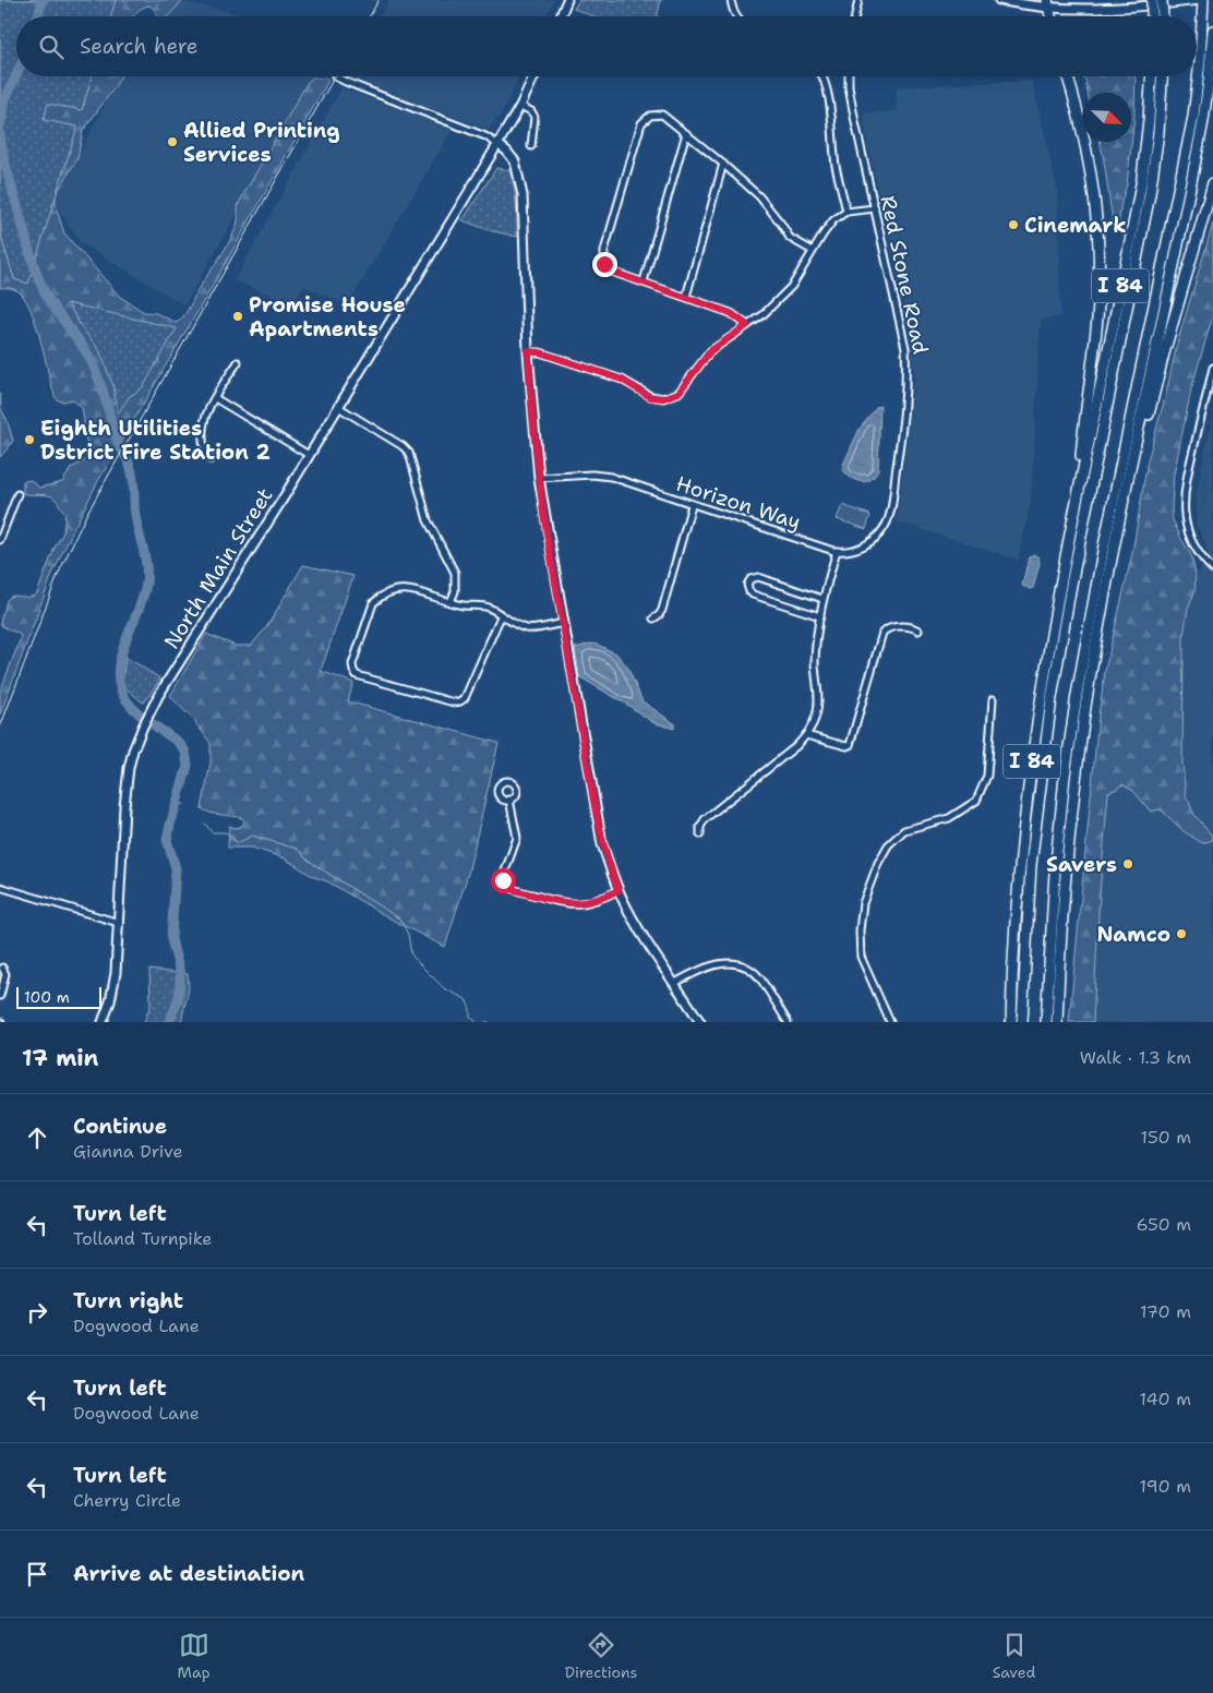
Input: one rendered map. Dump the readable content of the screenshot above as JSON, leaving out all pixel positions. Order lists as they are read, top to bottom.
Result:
{
  "streets": {
    "highway": ["I 84"],
    "main road": ["North Main Street"],
    "street": ["Red Stone Road", "Horizon Way"]
  },
  "crossings": [
    ["Red Stone Road", "Horizon Way"]
  ],
  "places": [
    "Allied Printing Services",
    "Cinemark",
    "Promise House Apartments",
    "Eighth Utilities Dstrict Fire Station 2",
    "Savers",
    "Namco"
  ],
  "scale_bar": "100 m",
  "north": "bottom right",
  "page": {
    "search": "Search here",
    "scale": "100 m",
    "heading": ["17 min", "Walk · 1.3 km"],
    "list": [
      ["Continue", "Gianna Drive", "150 m"],
      ["Turn left", "Tolland Turnpike", "650 m"],
      ["Turn right", "Dogwood Lane", "170 m"],
      ["Turn left", "Dogwood Lane", "140 m"],
      ["Turn left", "Cherry Circle", "190 m"],
      "Arrive at destination"
    ],
    "nav": ["Map", "Directions", "Saved"]
  }
}
